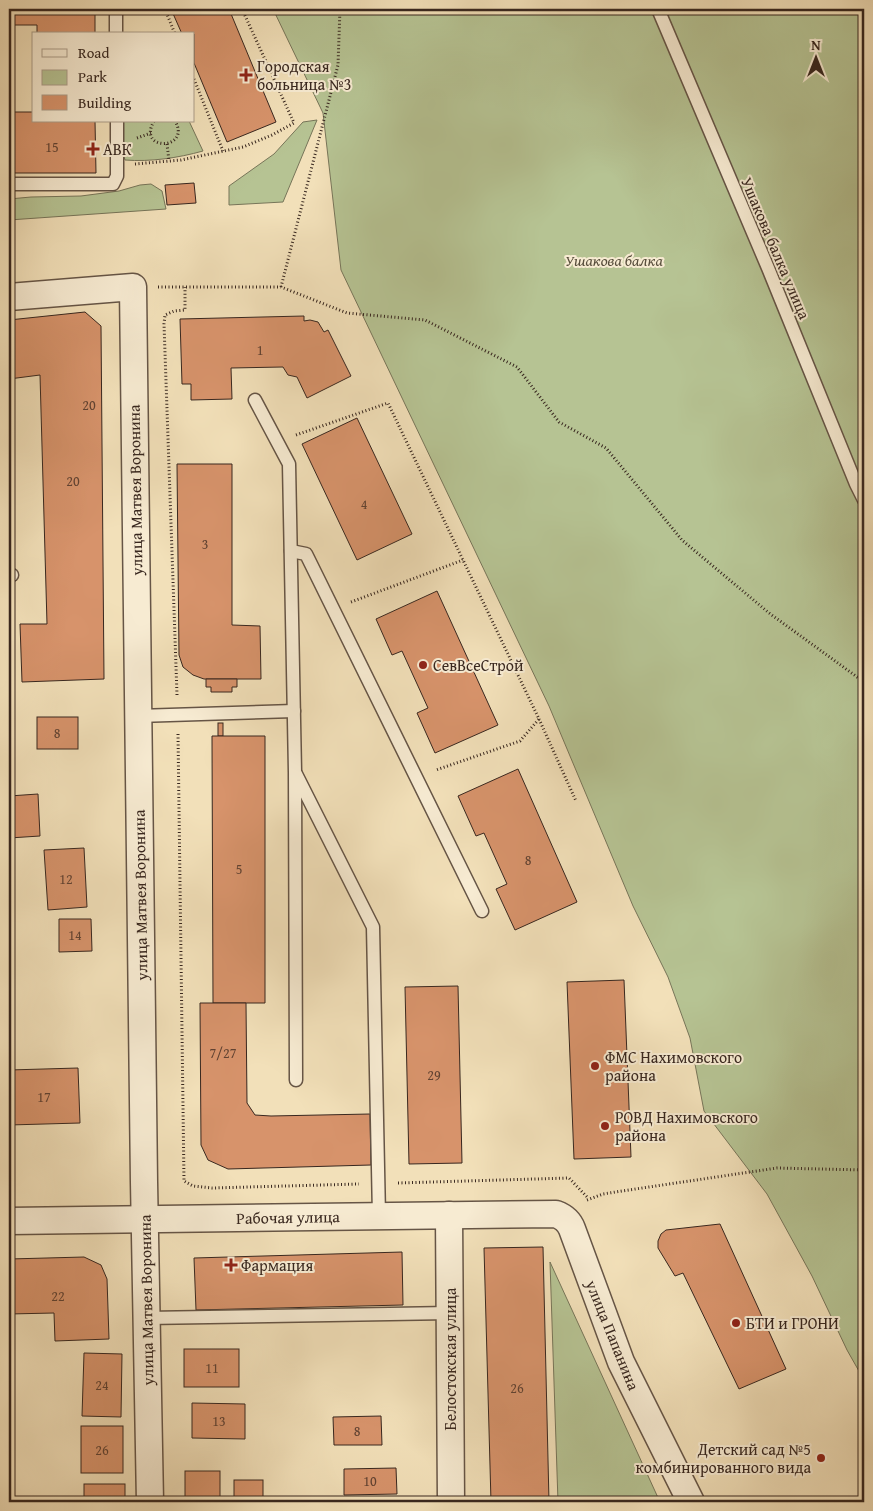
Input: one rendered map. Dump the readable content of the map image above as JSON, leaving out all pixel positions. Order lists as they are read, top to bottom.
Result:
{
  "streets": {
    "street": [
      "улица Матвея Воронина",
      "Рабочая улица",
      "улица Папанина",
      "Белостокская улица"
    ],
    "lane": ["Ушакова балка улица"]
  },
  "crossings": [
    ["улица Матвея Воронина", "Рабочая улица"],
    ["Рабочая улица", "улица Папанина"],
    ["Рабочая улица", "Белостокская улица"]
  ],
  "parks": ["Ушакова балка"],
  "places": {
    "health": ["Городская больница №3", "АВК", "Фармация"],
    "other": [
      "СевВсеСтрой",
      "ФМС Нахимовского района",
      "РОВД Нахимовского района",
      "БТИ и ГРОНИ",
      "Детский сад №5 комбинированного вида"
    ]
  },
  "house_numbers": [
    "15",
    "1",
    "20",
    "20",
    "4",
    "3",
    "8",
    "8",
    "5",
    "12",
    "14",
    "7/27",
    "29",
    "17",
    "22",
    "11",
    "24",
    "26",
    "13",
    "8",
    "26",
    "10"
  ],
  "legend": ["Road", "Park", "Building"],
  "north": "top"
}
